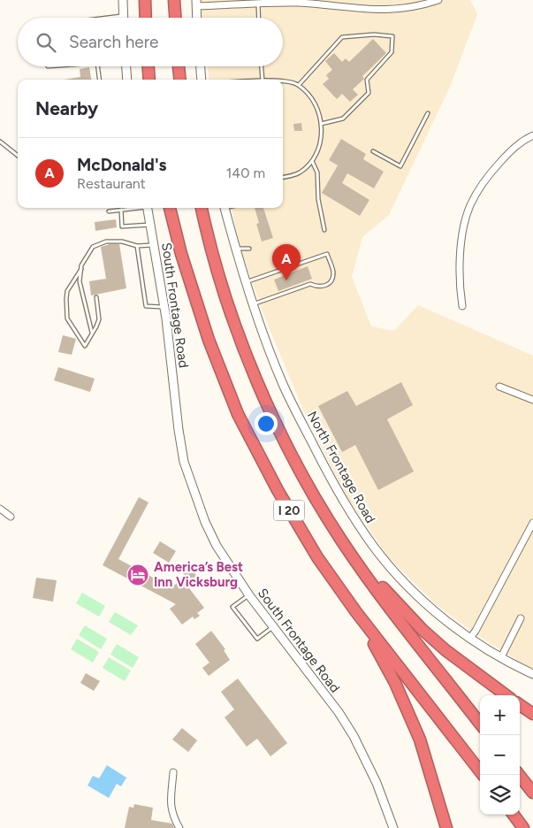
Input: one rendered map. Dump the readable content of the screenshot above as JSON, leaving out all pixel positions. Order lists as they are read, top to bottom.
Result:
{
  "streets": {
    "highway": ["I 20"],
    "street": ["South Frontage Road", "North Frontage Road"]
  },
  "places": {
    "hotel": ["America’s Best Inn Vicksburg"]
  },
  "page": {
    "search": "Search here",
    "heading": "Nearby",
    "list": [
      {
        "mark": "A",
        "name": "McDonald's",
        "note": "Restaurant",
        "value": "140 m"
      }
    ],
    "pins": "A",
    "map_buttons": ["+", "−"]
  }
}
